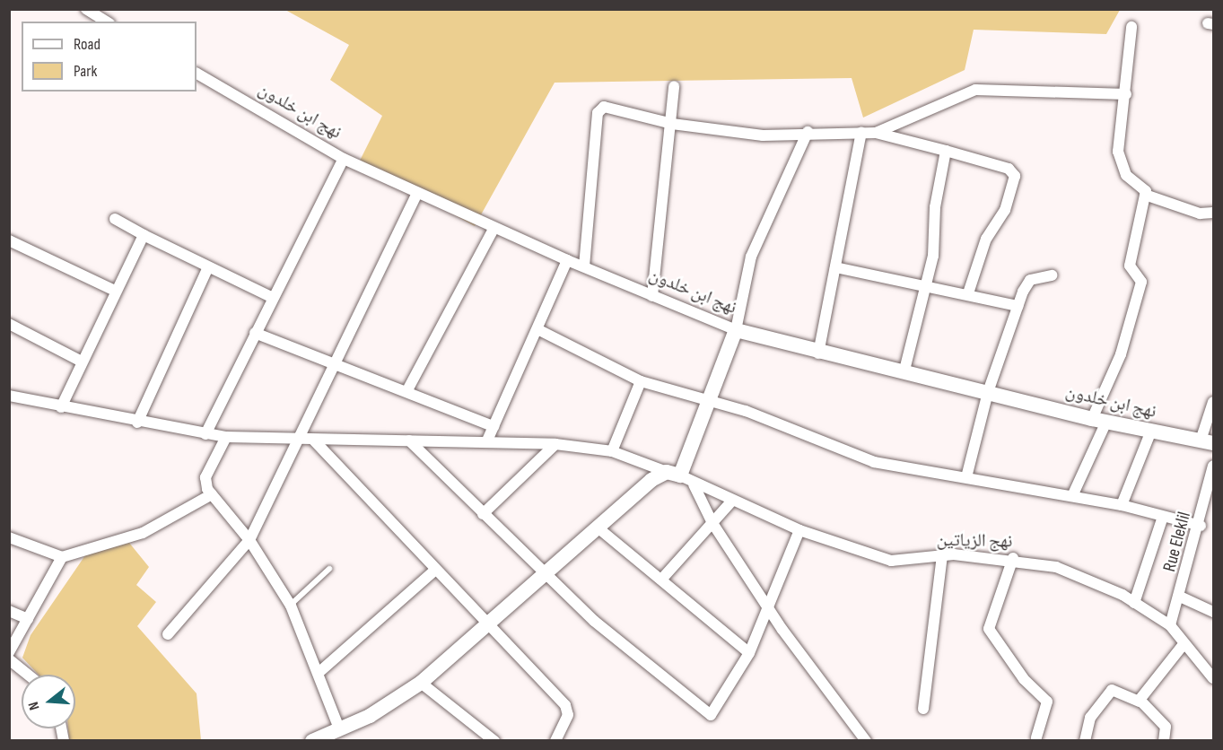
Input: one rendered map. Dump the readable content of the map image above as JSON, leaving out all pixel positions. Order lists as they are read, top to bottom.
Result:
{
  "streets": {
    "street": ["نهج ابن خلدون", "نهج الزياتين", "Rue Eleklil"]
  },
  "crossings": [
    ["نهج الزياتين", "Rue Eleklil"]
  ],
  "legend": ["Road", "Park"],
  "north": "left"
}
